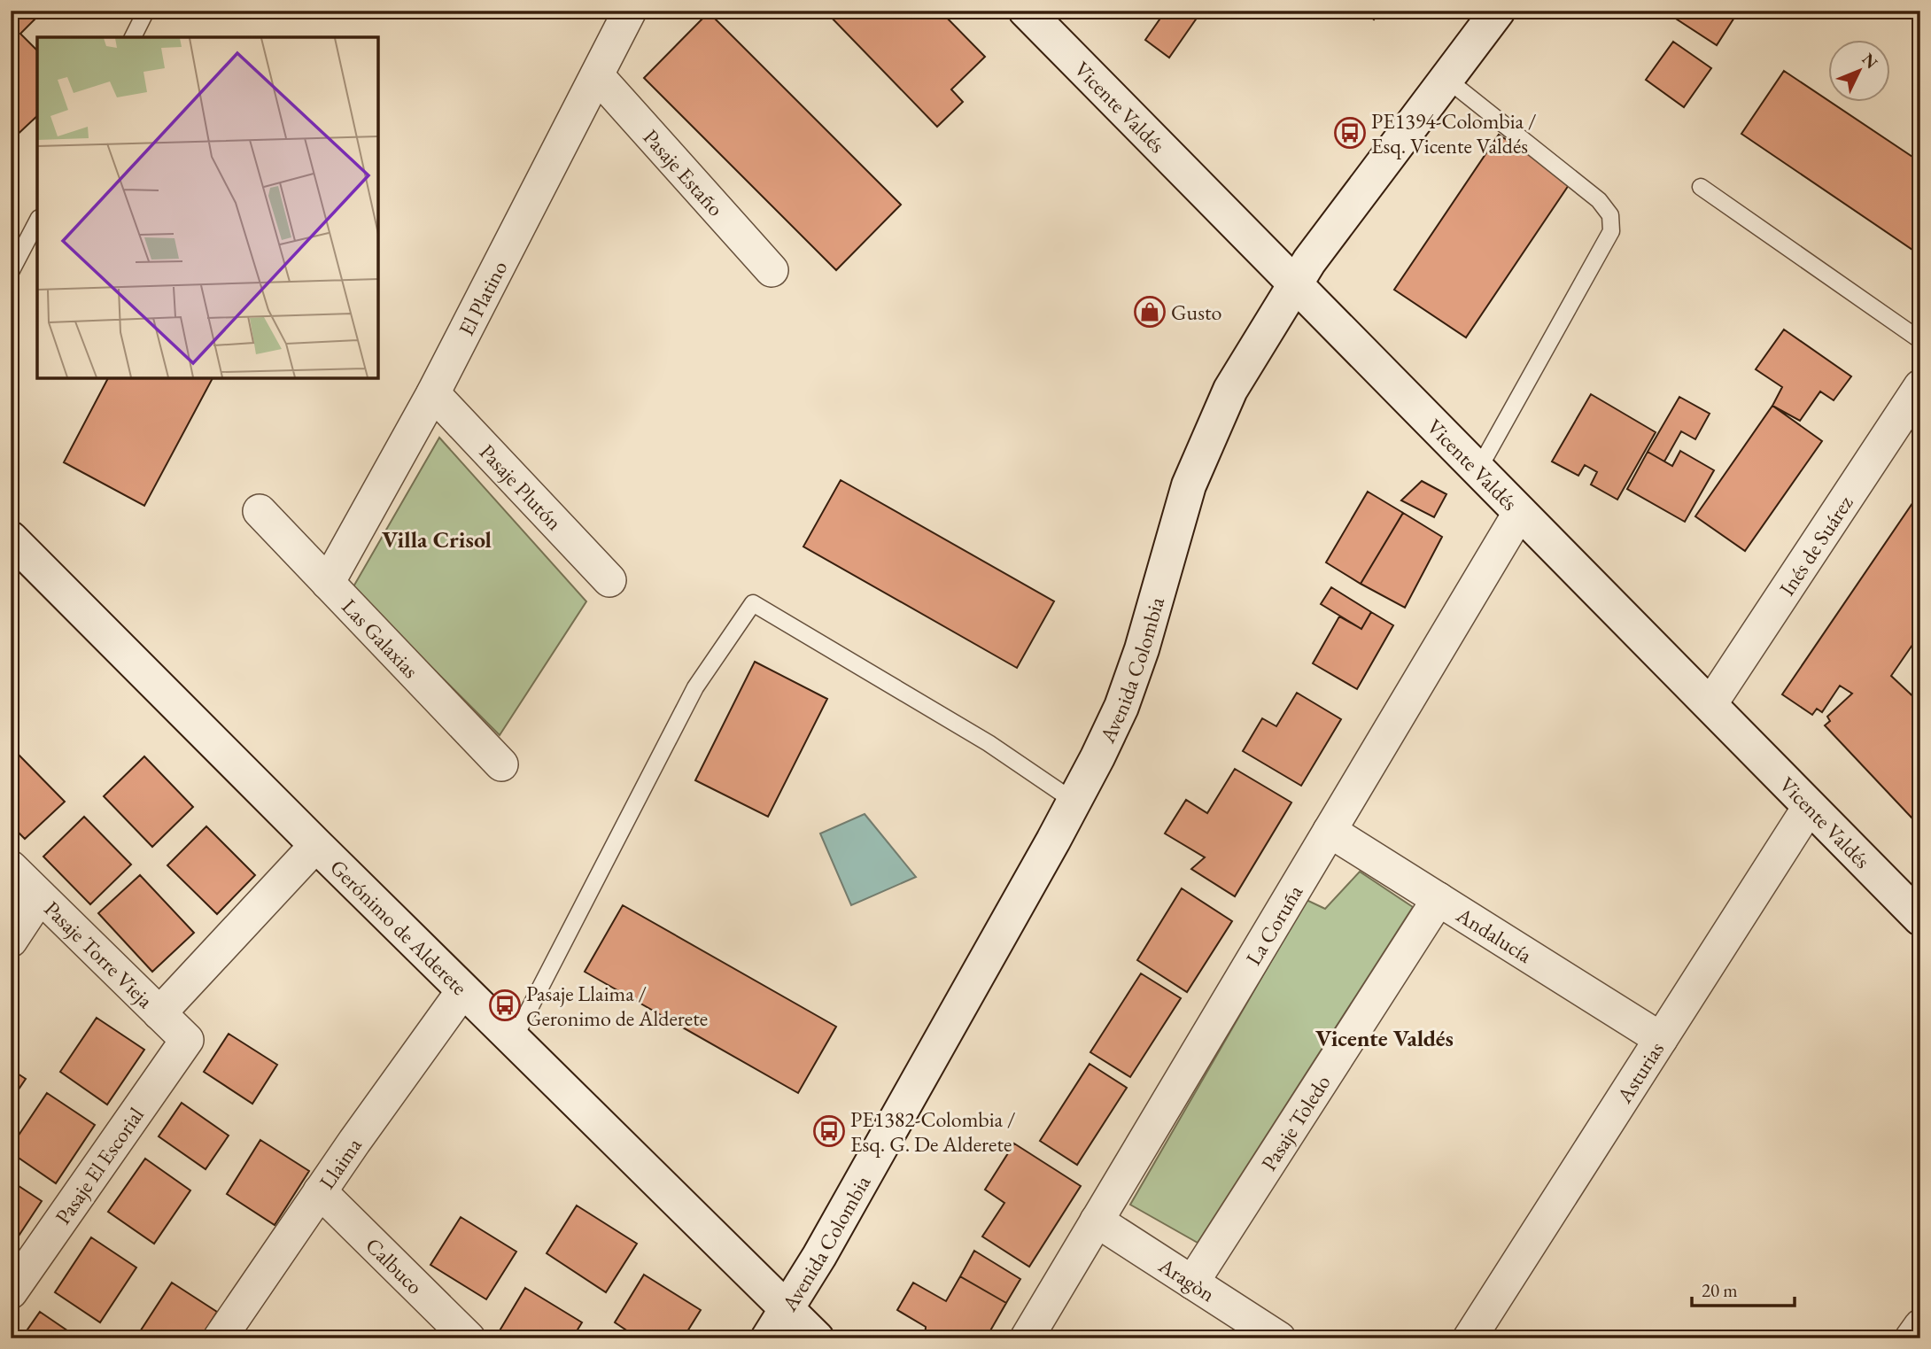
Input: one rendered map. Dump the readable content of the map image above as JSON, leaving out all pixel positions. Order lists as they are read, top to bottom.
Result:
{
  "streets": {
    "main road": ["Vicente Valdés", "Avenida Colombia", "Gerónimo de Alderete"],
    "street": [
      "Pasaje Estaño",
      "El Platino",
      "Pasaje Plutón",
      "Inés de Suárez",
      "Las Galaxias",
      "La Coruña",
      "Andalucía",
      "Pasaje Torre Vieja",
      "Asturias",
      "Pasaje Toledo",
      "Llaima",
      "Pasaje El Escorial",
      "Calbuco",
      "Aragòn"
    ]
  },
  "crossings": [
    ["Vicente Valdés", "Inés de Suárez"],
    ["Vicente Valdés", "Avenida Colombia"],
    ["Vicente Valdés", "La Coruña"],
    ["Vicente Valdés", "Asturias"],
    ["Pasaje Estaño", "El Platino"],
    ["El Platino", "Pasaje Plutón"],
    ["El Platino", "Las Galaxias"],
    ["Avenida Colombia", "Gerónimo de Alderete"],
    ["La Coruña", "Andalucía"],
    ["La Coruña", "Aragòn"],
    ["Gerónimo de Alderete", "Llaima"],
    ["Andalucía", "Asturias"],
    ["Andalucía", "Pasaje Toledo"],
    ["Pasaje Torre Vieja", "Pasaje El Escorial"],
    ["Pasaje Toledo", "Aragòn"],
    ["Llaima", "Calbuco"]
  ],
  "districts": ["Villa Crisol", "Vicente Valdés"],
  "places": {
    "bus stop": ["PE1394-Colombia / Esq. Vicente Valdés", "Pasaje Llaima / Geronimo de Alderete", "PE1382-Colombia / Esq. G. De Alderete"],
    "shop": ["Gusto"]
  },
  "scale_bar": "20 m",
  "north": "top right"
}
